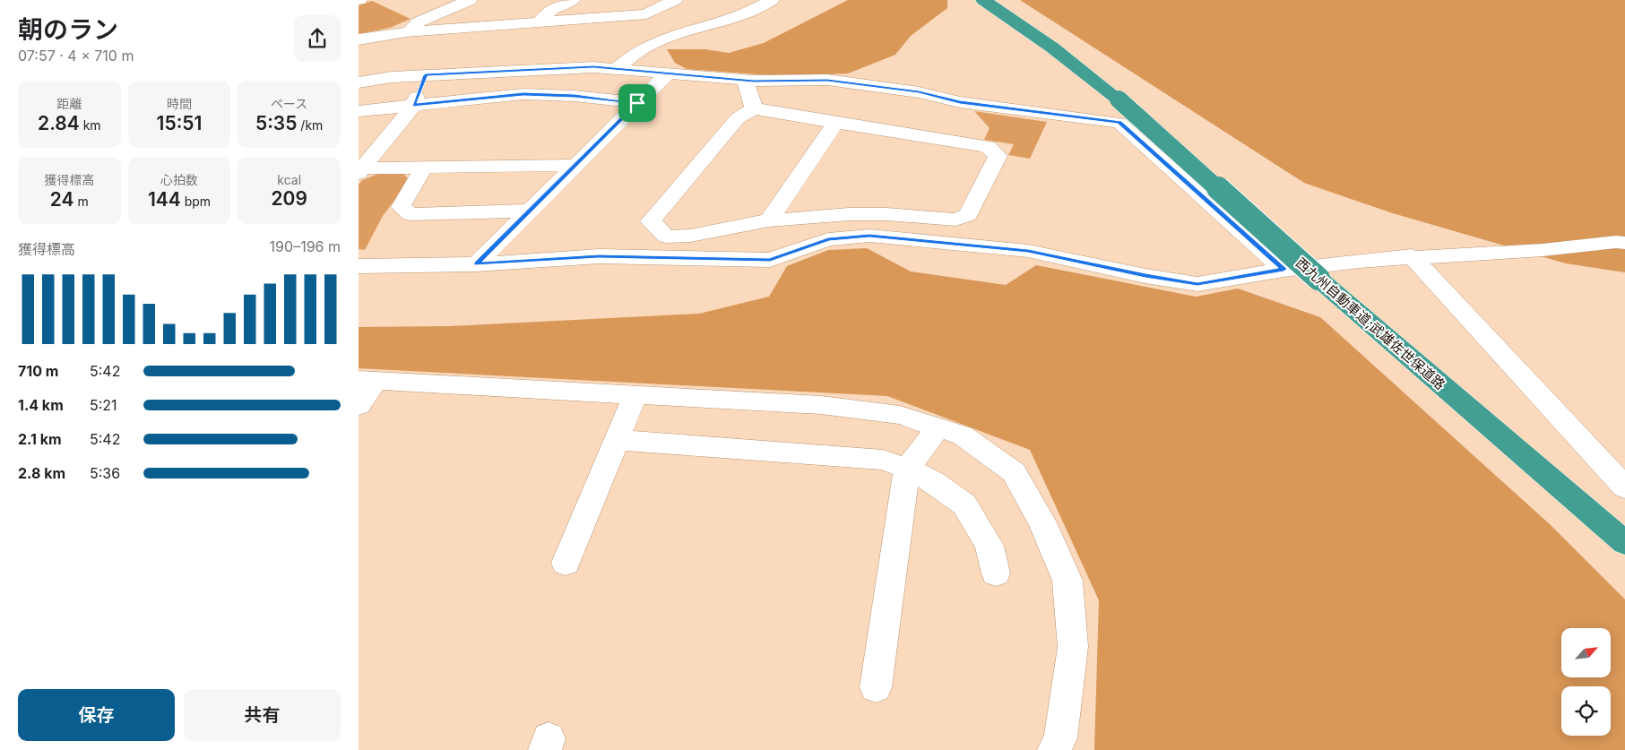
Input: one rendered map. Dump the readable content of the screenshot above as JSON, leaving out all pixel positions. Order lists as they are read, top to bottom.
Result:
{
  "streets": {
    "highway": ["西九州自動車道;武雄佐世保道路"]
  },
  "north": "top right",
  "page": {
    "heading": ["朝のラン", "07:57 · 4 × 710 m"],
    "stats": [
      ["距離", "2.84 km"],
      ["時間", "15:51"],
      ["ペース", "5:35 /km"],
      ["獲得標高", "24 m"],
      ["心拍数", "144 bpm"],
      ["kcal", "209"]
    ],
    "chart": ["獲得標高", "190–196 m"],
    "list": [
      {
        "name": "710 m",
        "note": "5:42"
      },
      {
        "name": "1.4 km",
        "note": "5:21"
      },
      {
        "name": "2.1 km",
        "note": "5:42"
      },
      {
        "name": "2.8 km",
        "note": "5:36"
      }
    ],
    "buttons": ["保存", "共有"]
  }
}
